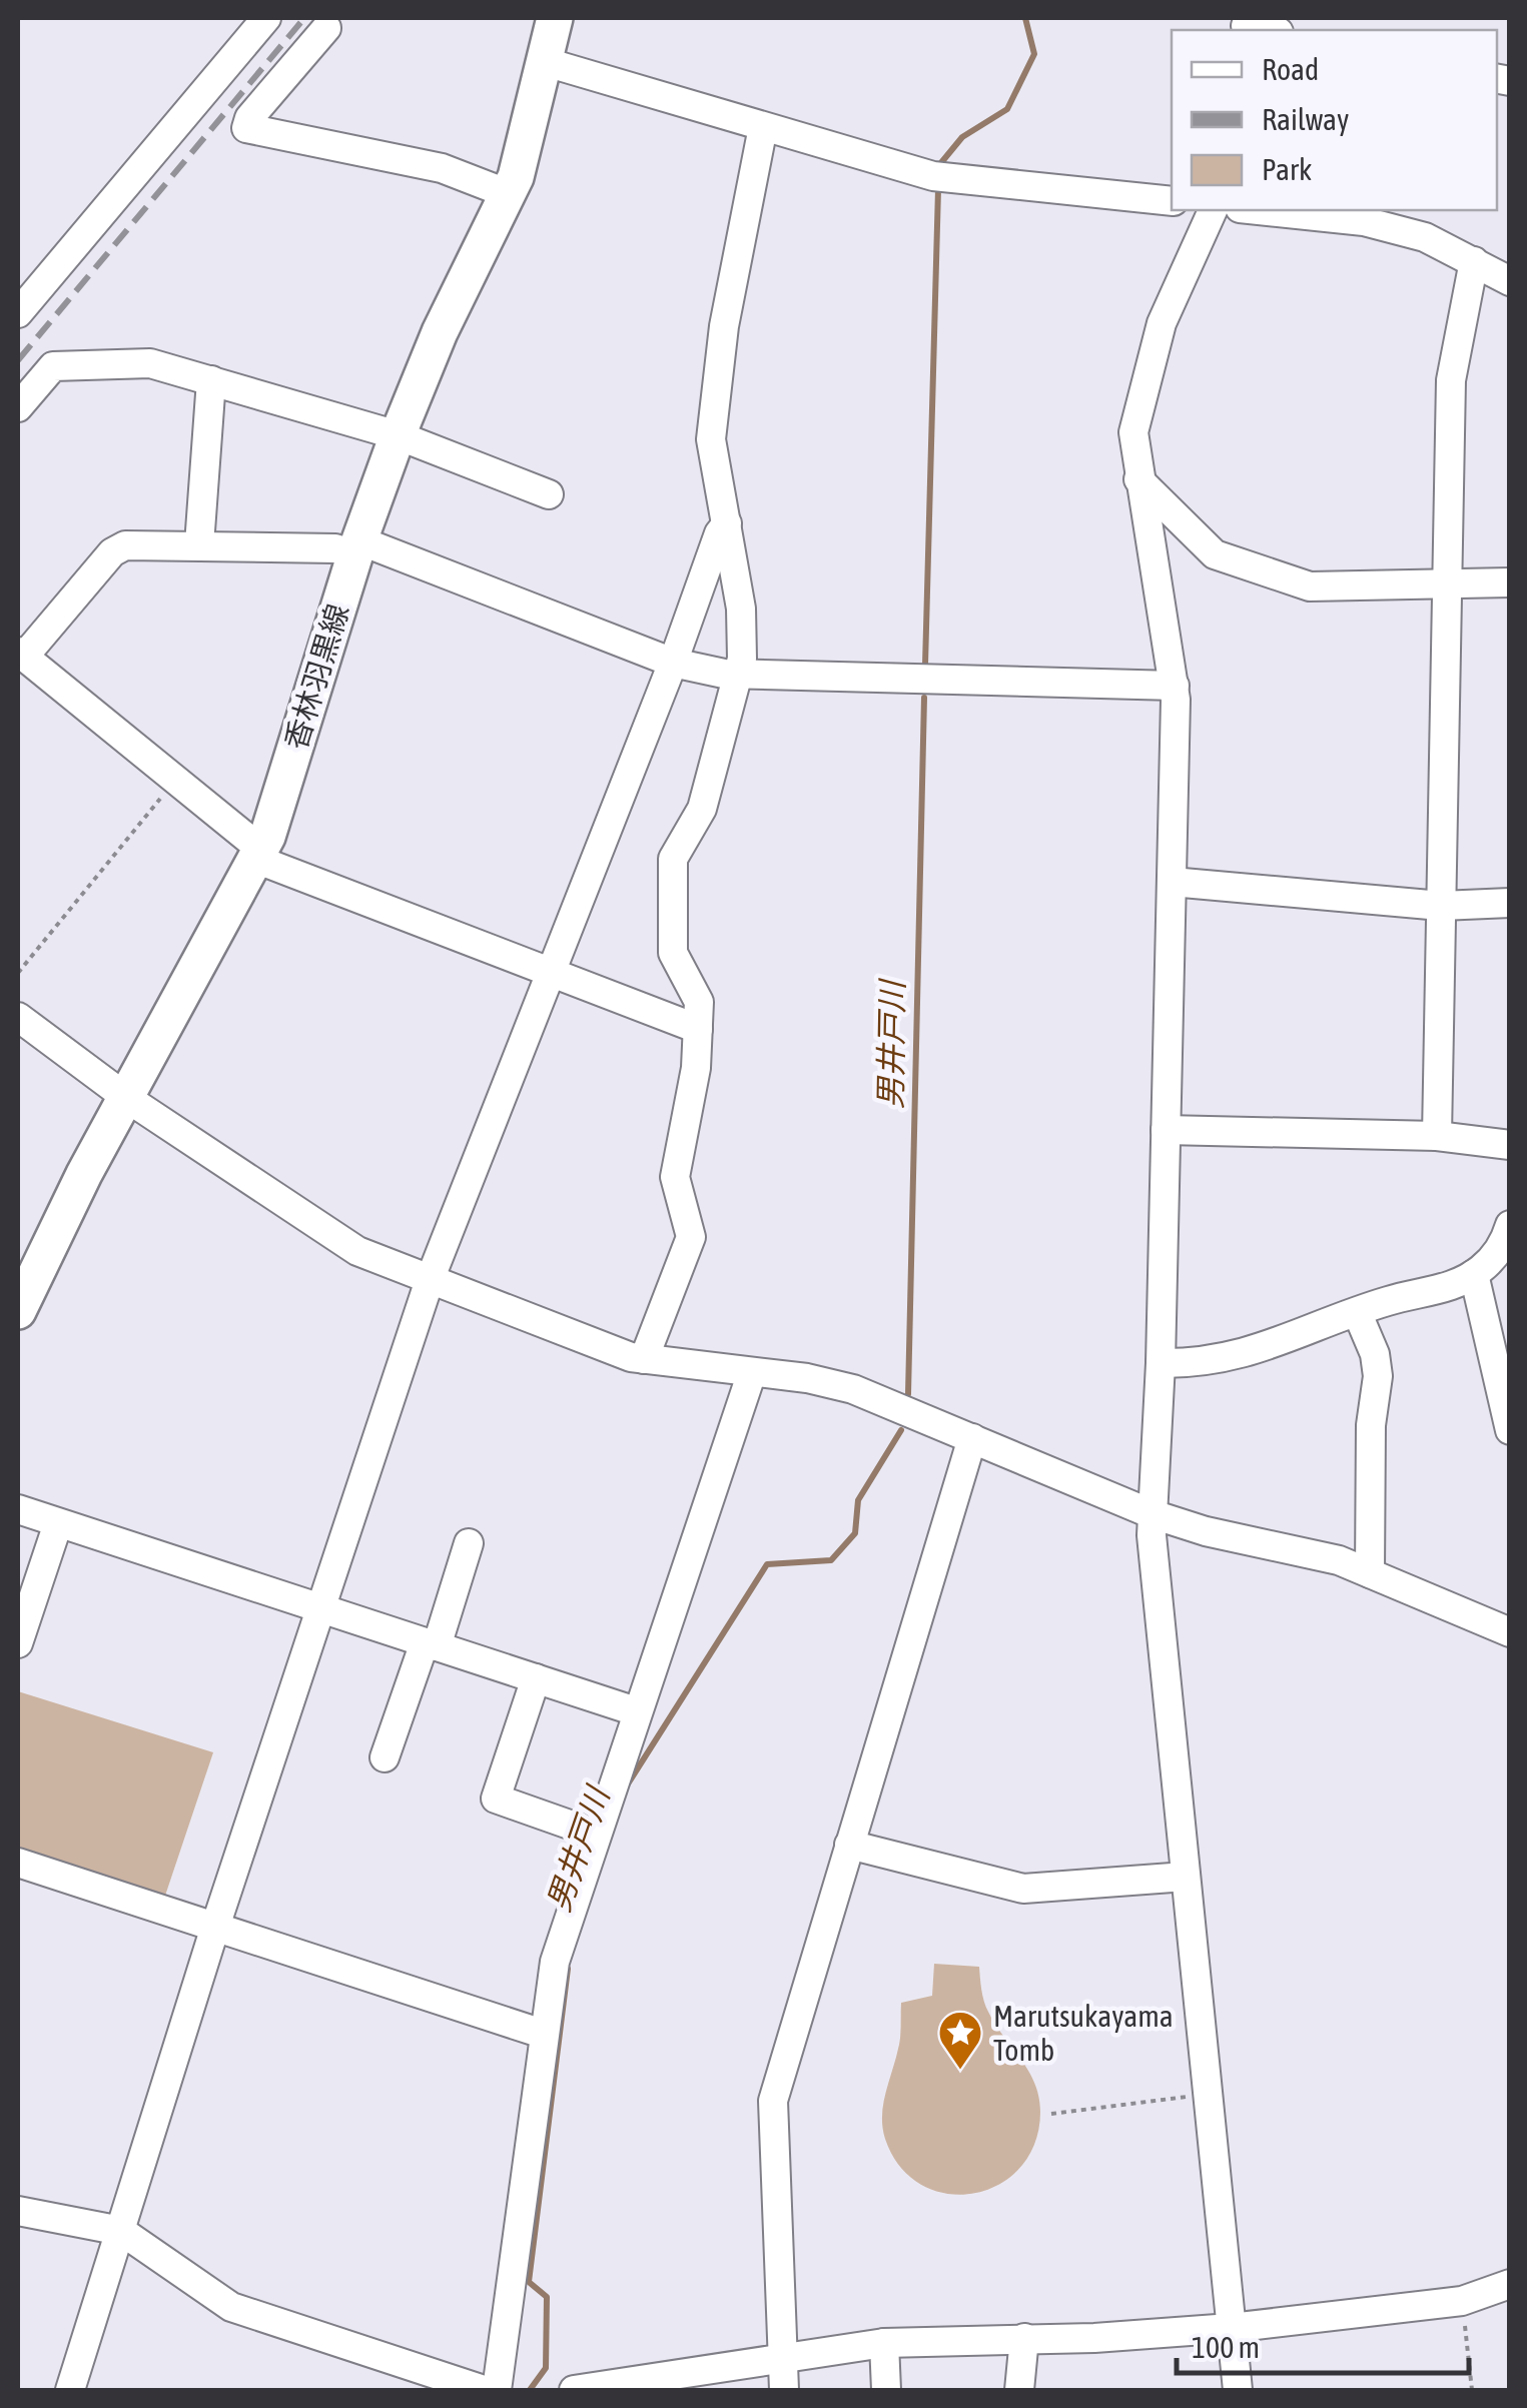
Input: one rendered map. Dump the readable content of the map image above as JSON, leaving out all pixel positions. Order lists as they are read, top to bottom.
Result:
{
  "streets": {
    "main road": ["香林羽黒線"]
  },
  "water": ["男井戸川"],
  "places": {
    "place": ["Marutsukayama Tomb"]
  },
  "legend": ["Road", "Railway", "Park"],
  "scale_bar": "100 m"
}
